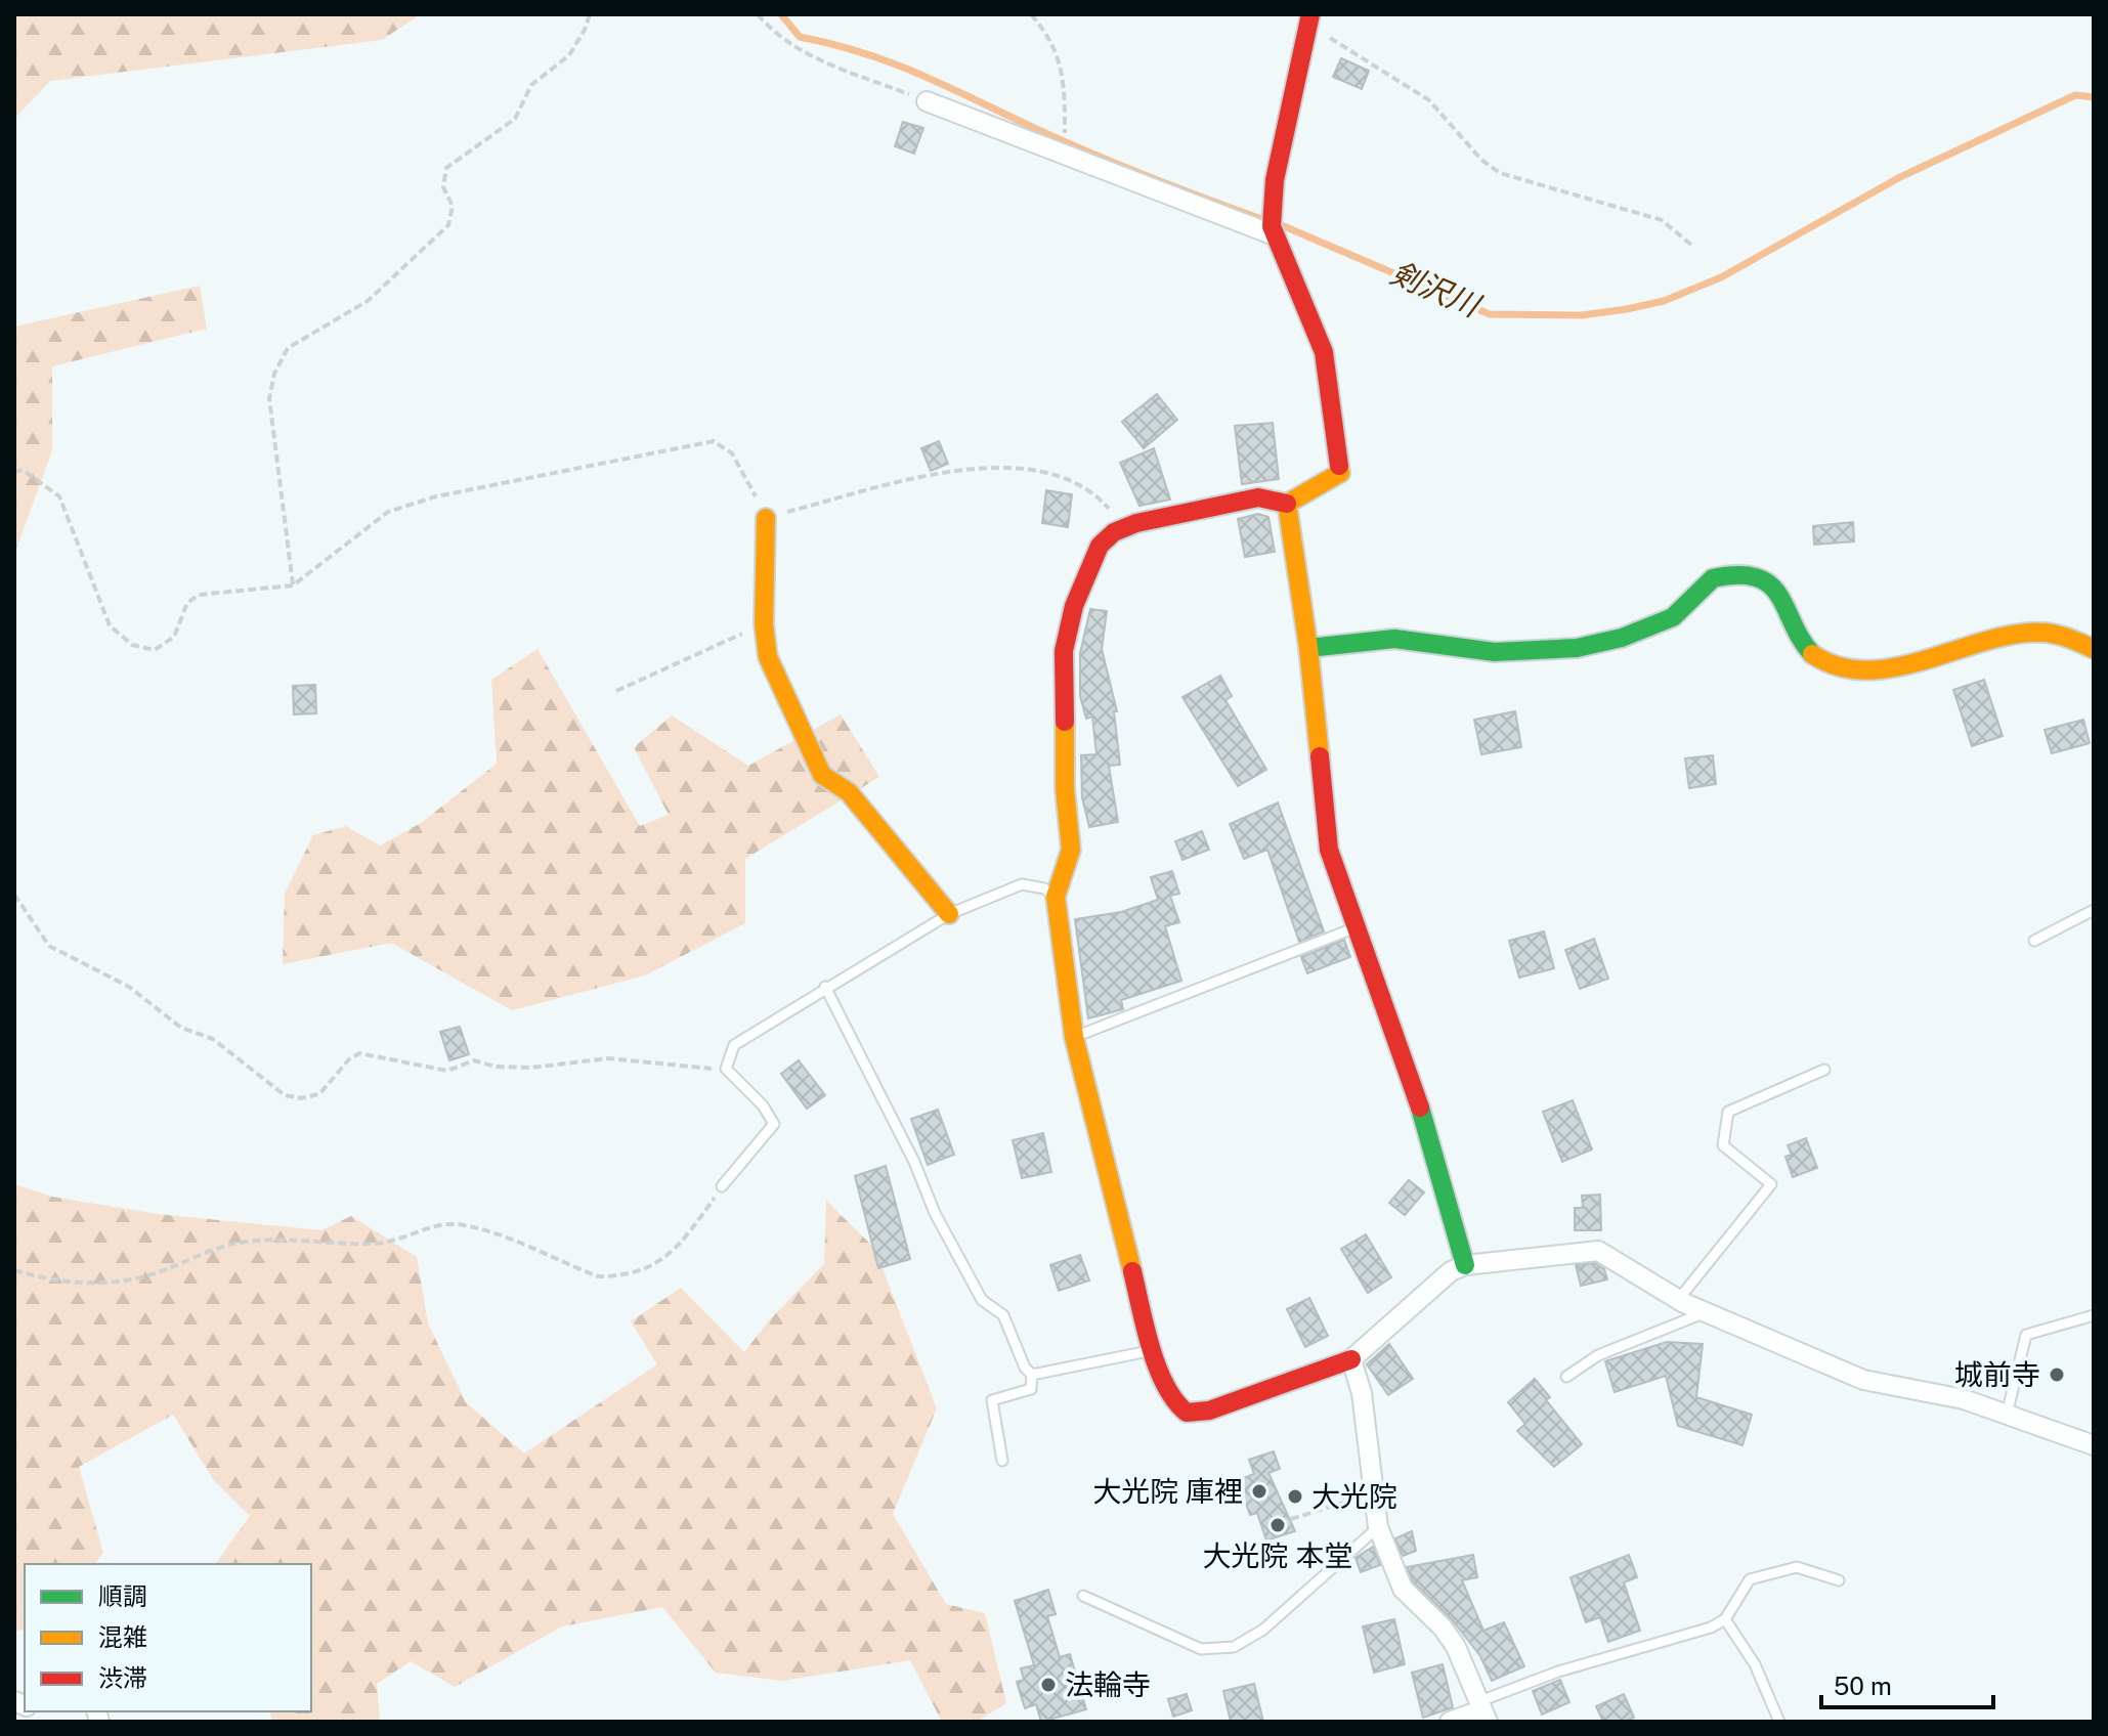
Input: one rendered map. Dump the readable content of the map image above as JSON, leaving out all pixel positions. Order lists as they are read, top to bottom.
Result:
{
  "water": ["剣沢川"],
  "places": [
    "城前寺",
    "大光院 庫裡",
    "大光院",
    "大光院 本堂",
    "法輪寺"
  ],
  "legend": ["順調", "混雑", "渋滞"],
  "scale_bar": "50 m"
}
